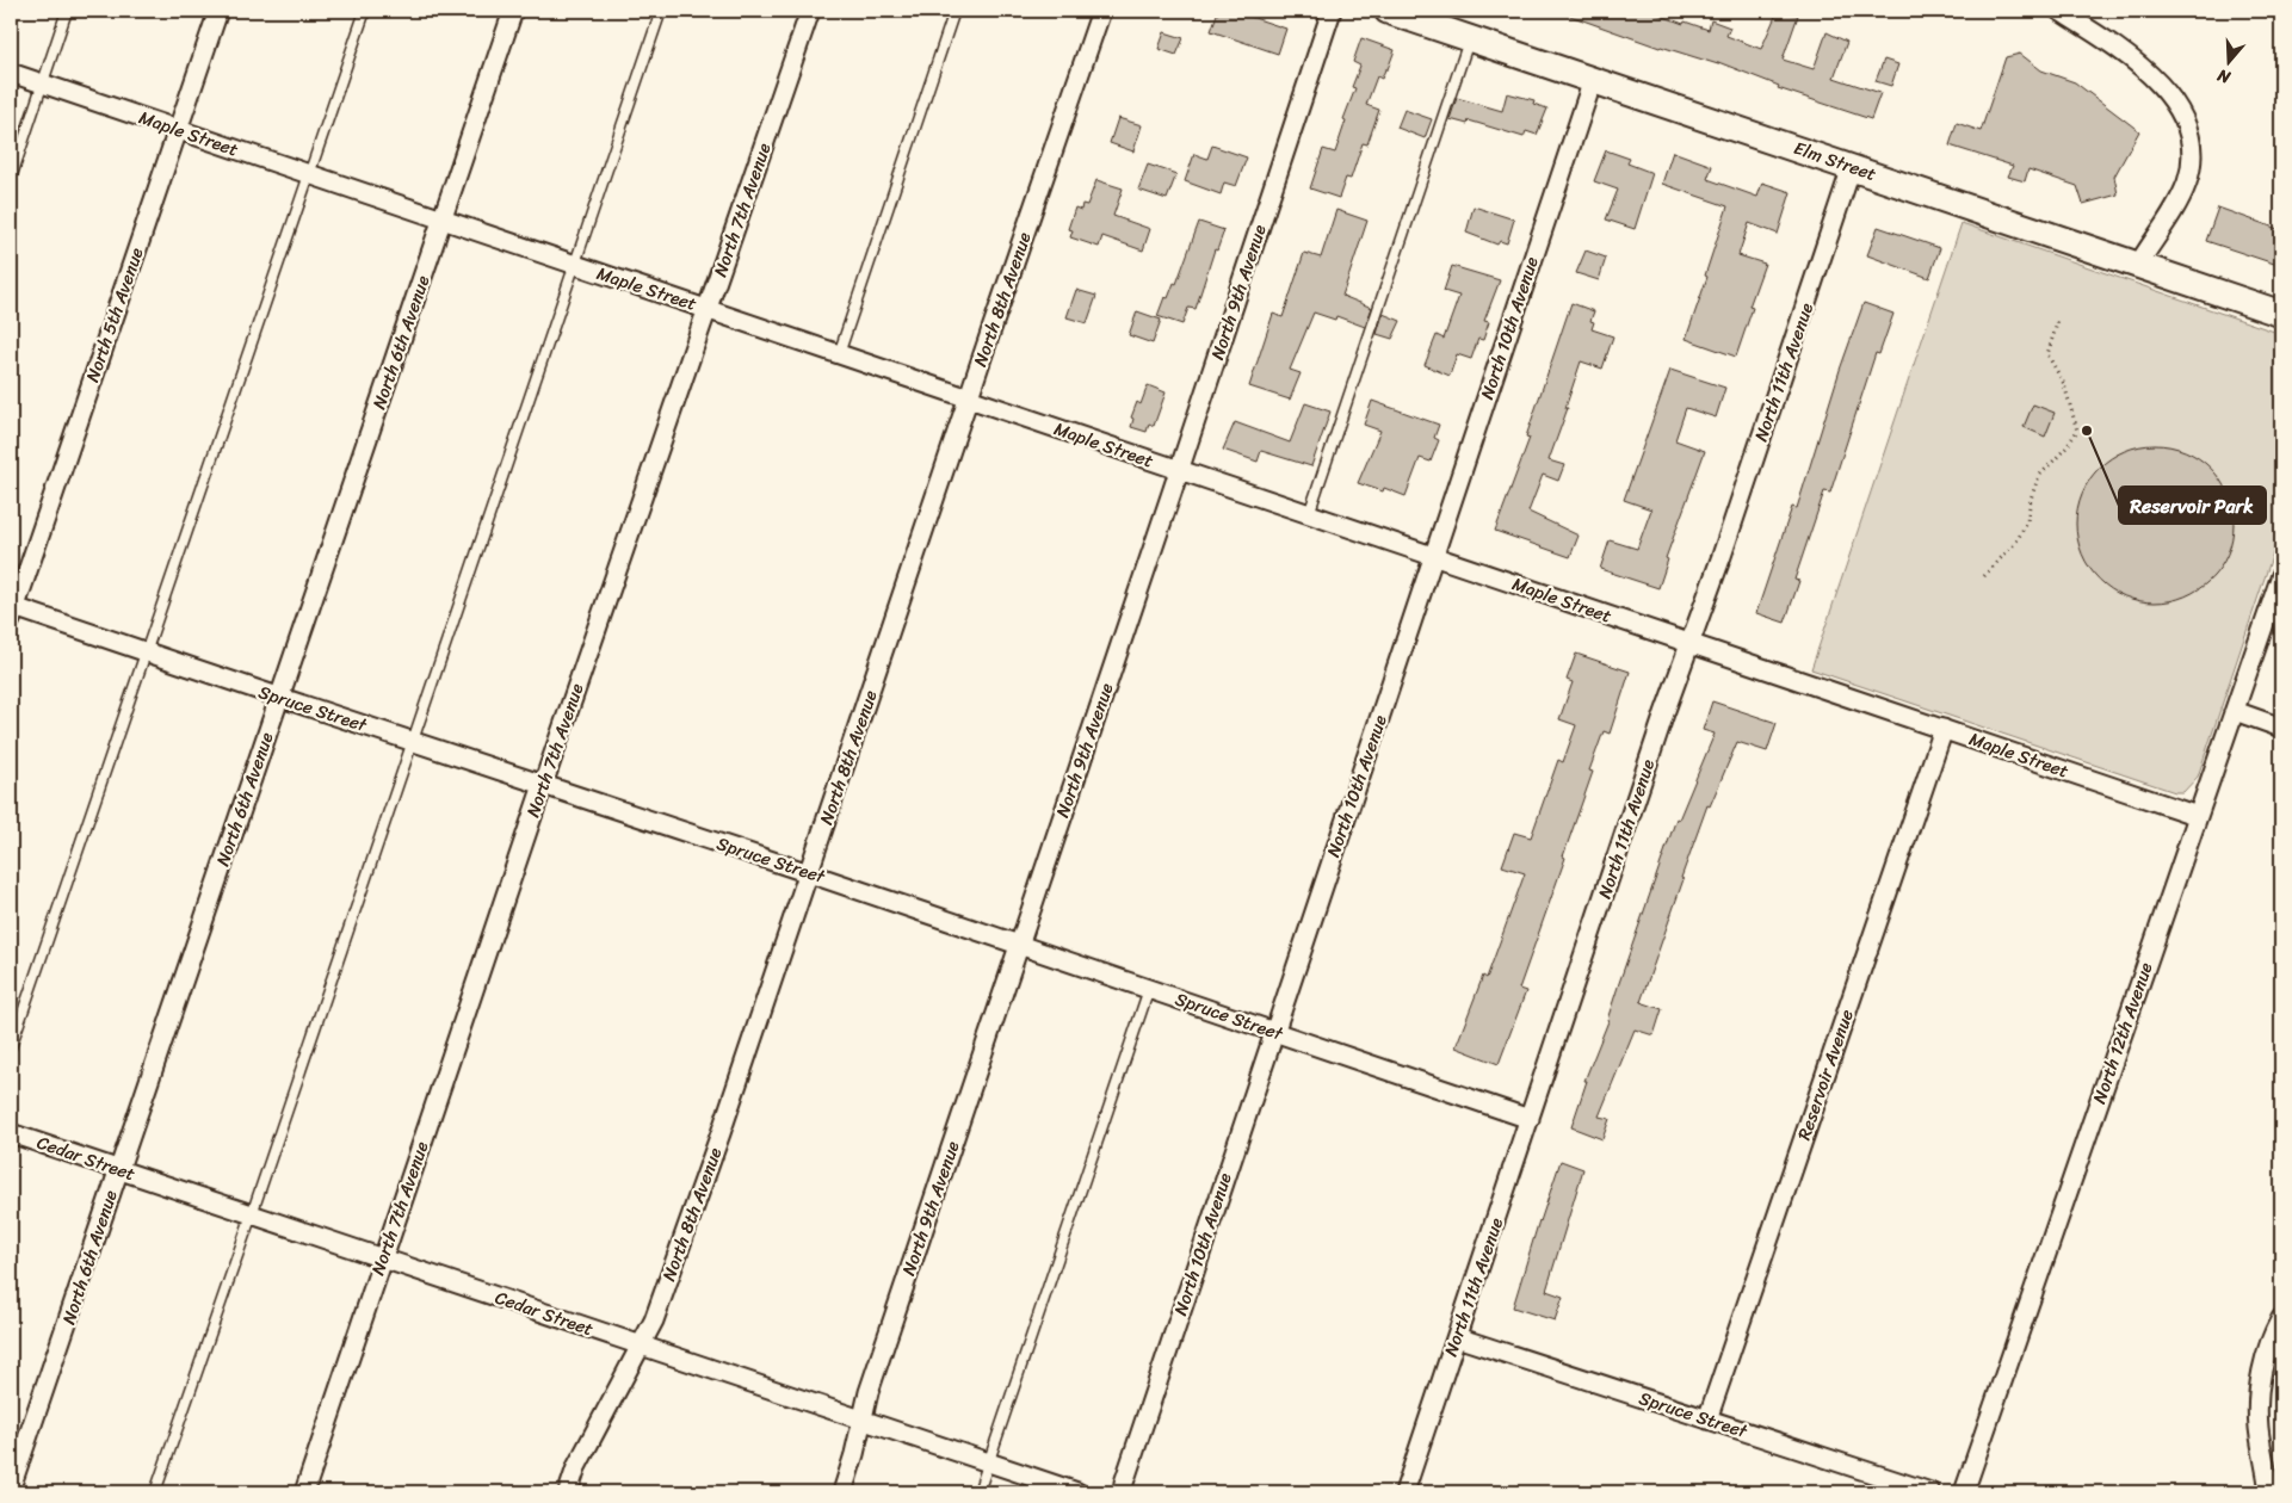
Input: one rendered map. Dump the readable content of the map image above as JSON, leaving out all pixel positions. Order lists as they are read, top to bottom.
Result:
{
  "streets": {
    "street": [
      "Maple Street",
      "Elm Street",
      "North 7th Avenue",
      "North 9th Avenue",
      "North 8th Avenue",
      "North 5th Avenue",
      "North 10th Avenue",
      "North 6th Avenue",
      "North 11th Avenue",
      "Spruce Street",
      "North 12th Avenue",
      "Reservoir Avenue",
      "Cedar Street"
    ]
  },
  "crossings": [
    ["Maple Street", "North 7th Avenue"],
    ["Maple Street", "North 9th Avenue"],
    ["Maple Street", "North 8th Avenue"],
    ["Maple Street", "North 5th Avenue"],
    ["Maple Street", "North 10th Avenue"],
    ["Maple Street", "North 6th Avenue"],
    ["Maple Street", "North 11th Avenue"],
    ["Maple Street", "North 12th Avenue"],
    ["Maple Street", "Reservoir Avenue"],
    ["Elm Street", "North 10th Avenue"],
    ["Elm Street", "North 11th Avenue"],
    ["North 7th Avenue", "Spruce Street"],
    ["North 7th Avenue", "Cedar Street"],
    ["North 9th Avenue", "Spruce Street"],
    ["North 9th Avenue", "Cedar Street"],
    ["North 8th Avenue", "Spruce Street"],
    ["North 8th Avenue", "Cedar Street"],
    ["North 5th Avenue", "Spruce Street"],
    ["North 10th Avenue", "Spruce Street"],
    ["North 6th Avenue", "Spruce Street"],
    ["North 6th Avenue", "Cedar Street"],
    ["North 11th Avenue", "Spruce Street"],
    ["Spruce Street", "Reservoir Avenue"]
  ],
  "places": ["Reservoir Park"],
  "north": "bottom"
}
